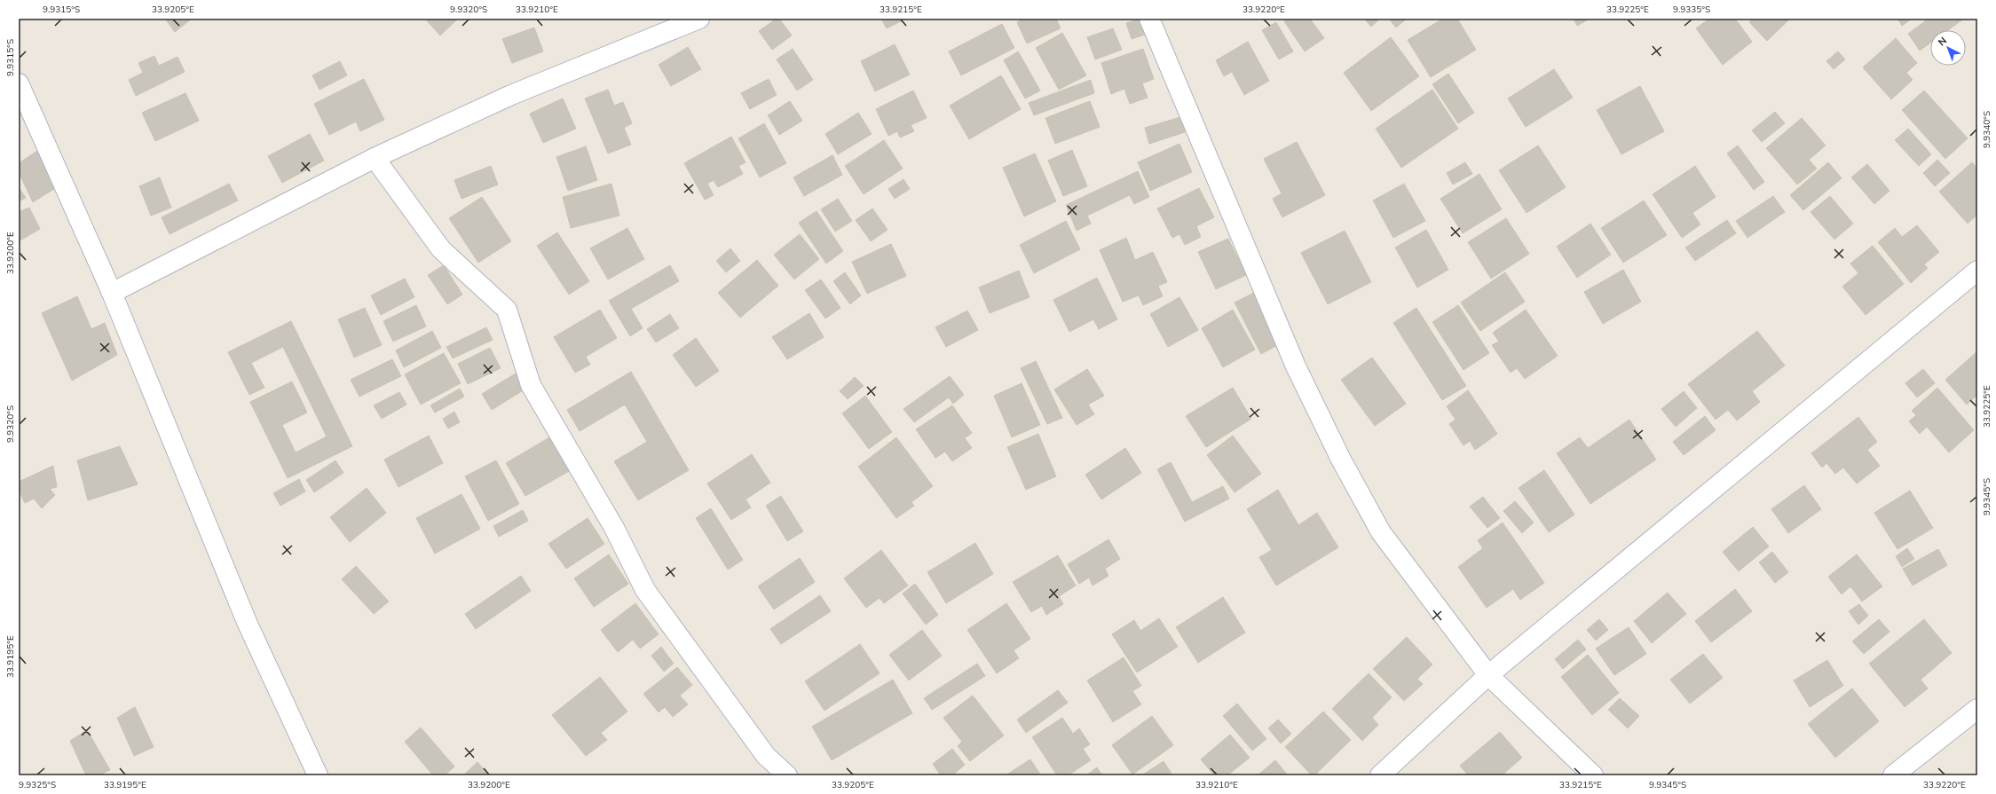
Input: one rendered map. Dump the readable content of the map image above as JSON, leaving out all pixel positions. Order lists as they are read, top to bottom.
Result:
{
  "north": "top left",
  "coordinates": [
    "9.9315°S",
    "33.9205°E",
    "9.9320°S",
    "33.9210°E",
    "33.9215°E",
    "33.9220°E",
    "33.9225°E",
    "9.9335°S",
    "9.9340°S",
    "33.9200°E",
    "9.9345°S",
    "33.9195°E",
    "9.9325°S"
  ]
}
